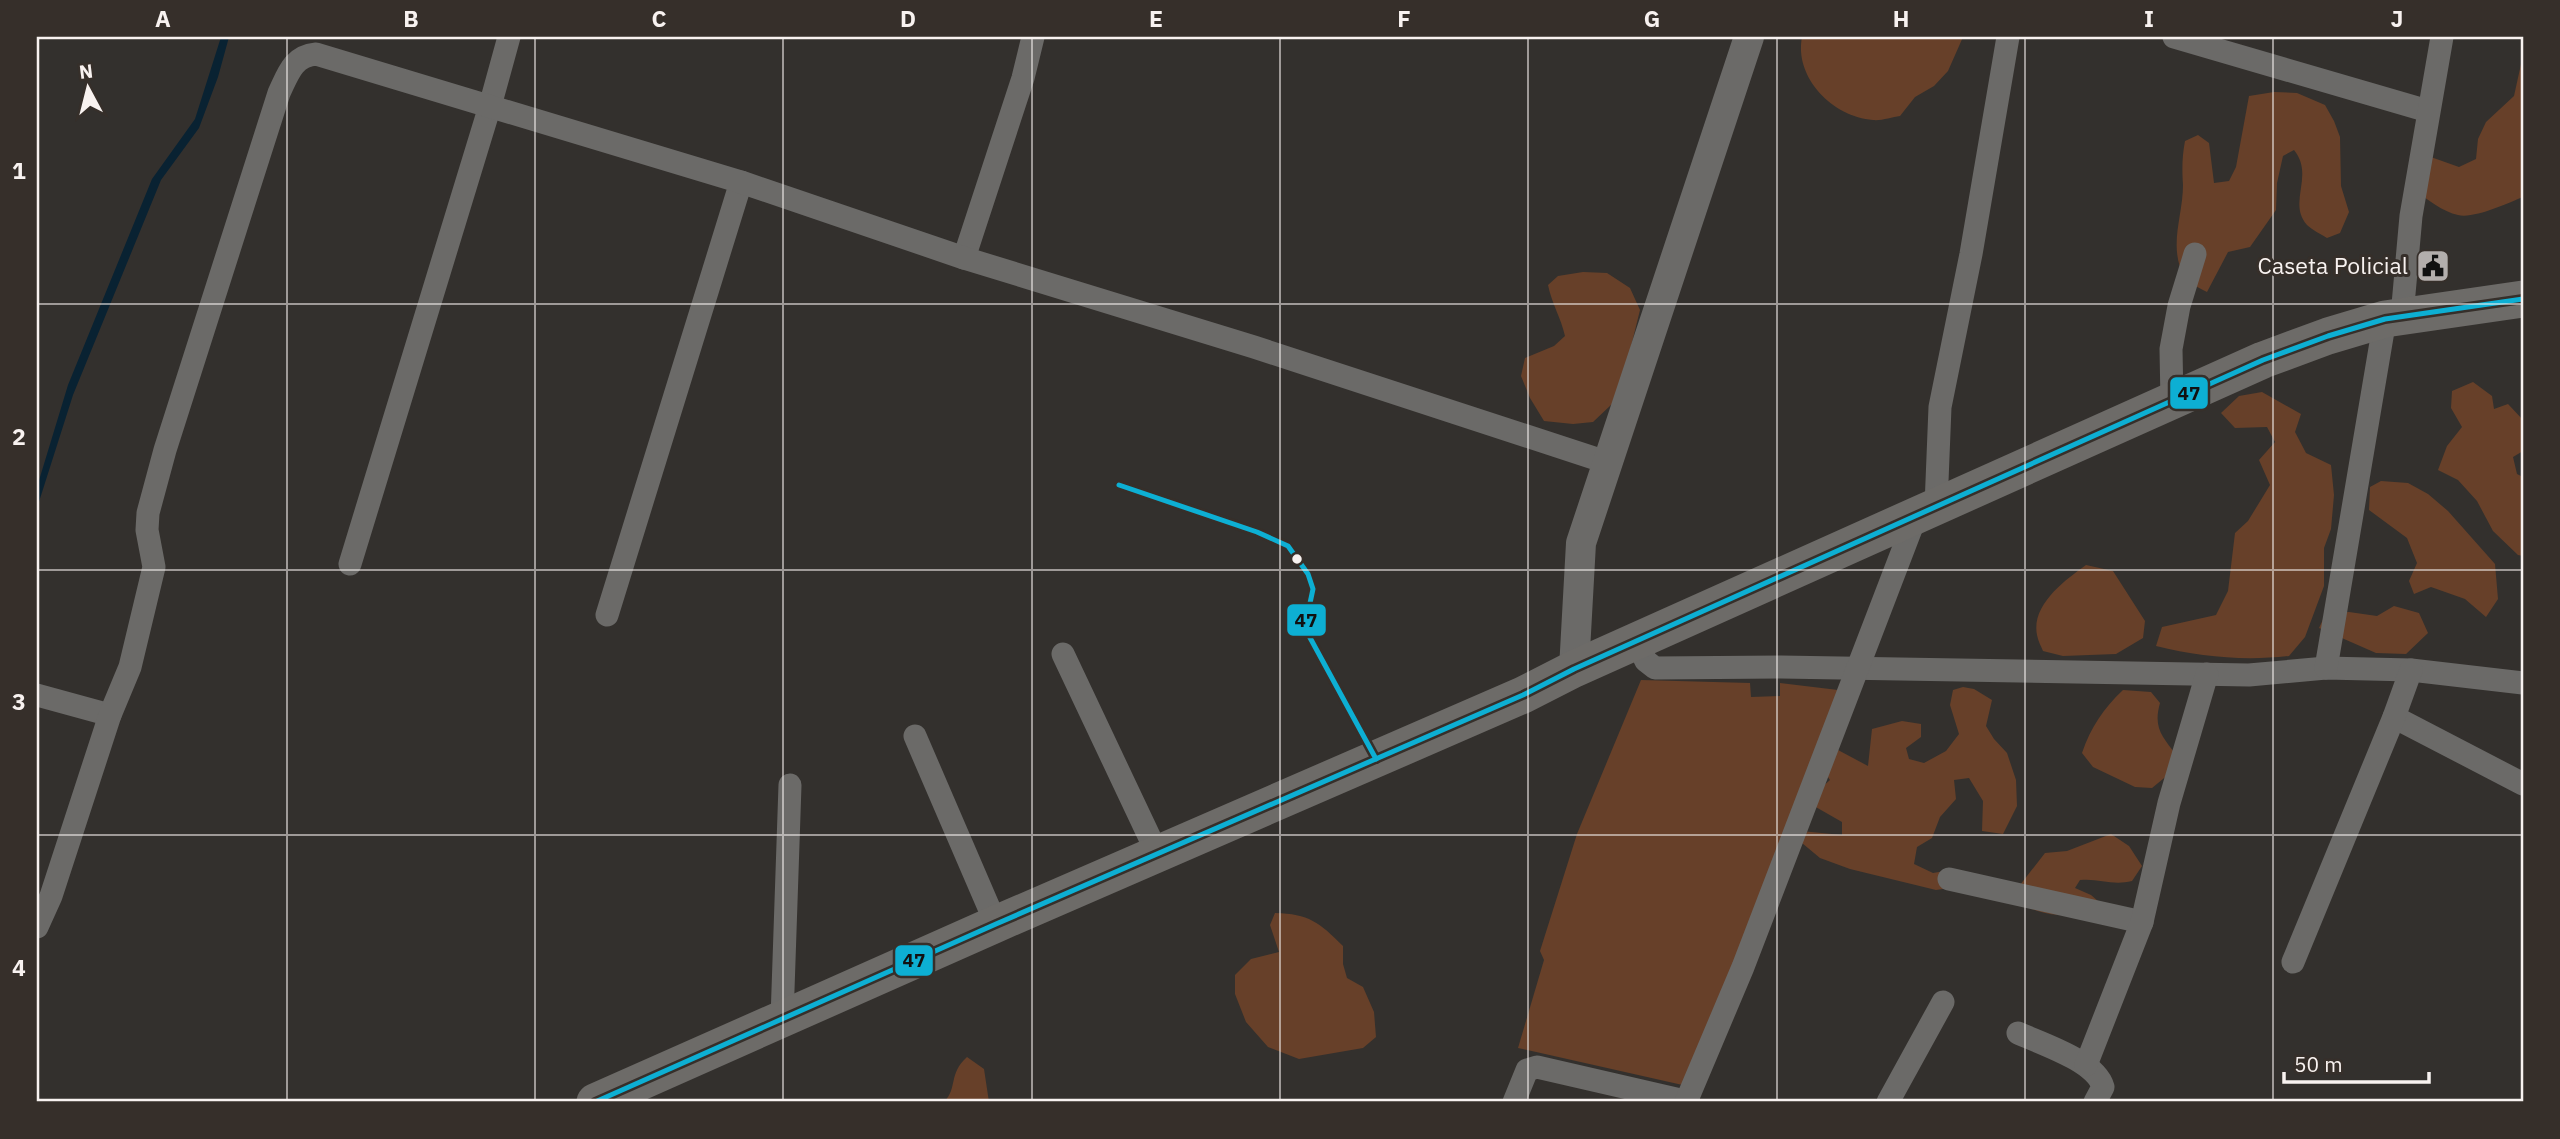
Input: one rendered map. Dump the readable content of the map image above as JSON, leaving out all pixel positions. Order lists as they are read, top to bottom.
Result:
{
  "places": {
    "public building": ["Caseta Policial"]
  },
  "lines": ["transit line 47"],
  "scale_bar": "50 m",
  "north": "top",
  "grid": {
    "columns": [
      "A",
      "B",
      "C",
      "D",
      "E",
      "F",
      "G",
      "H",
      "I",
      "J"
    ],
    "rows": [
      "1",
      "2",
      "3",
      "4"
    ]
  }
}
